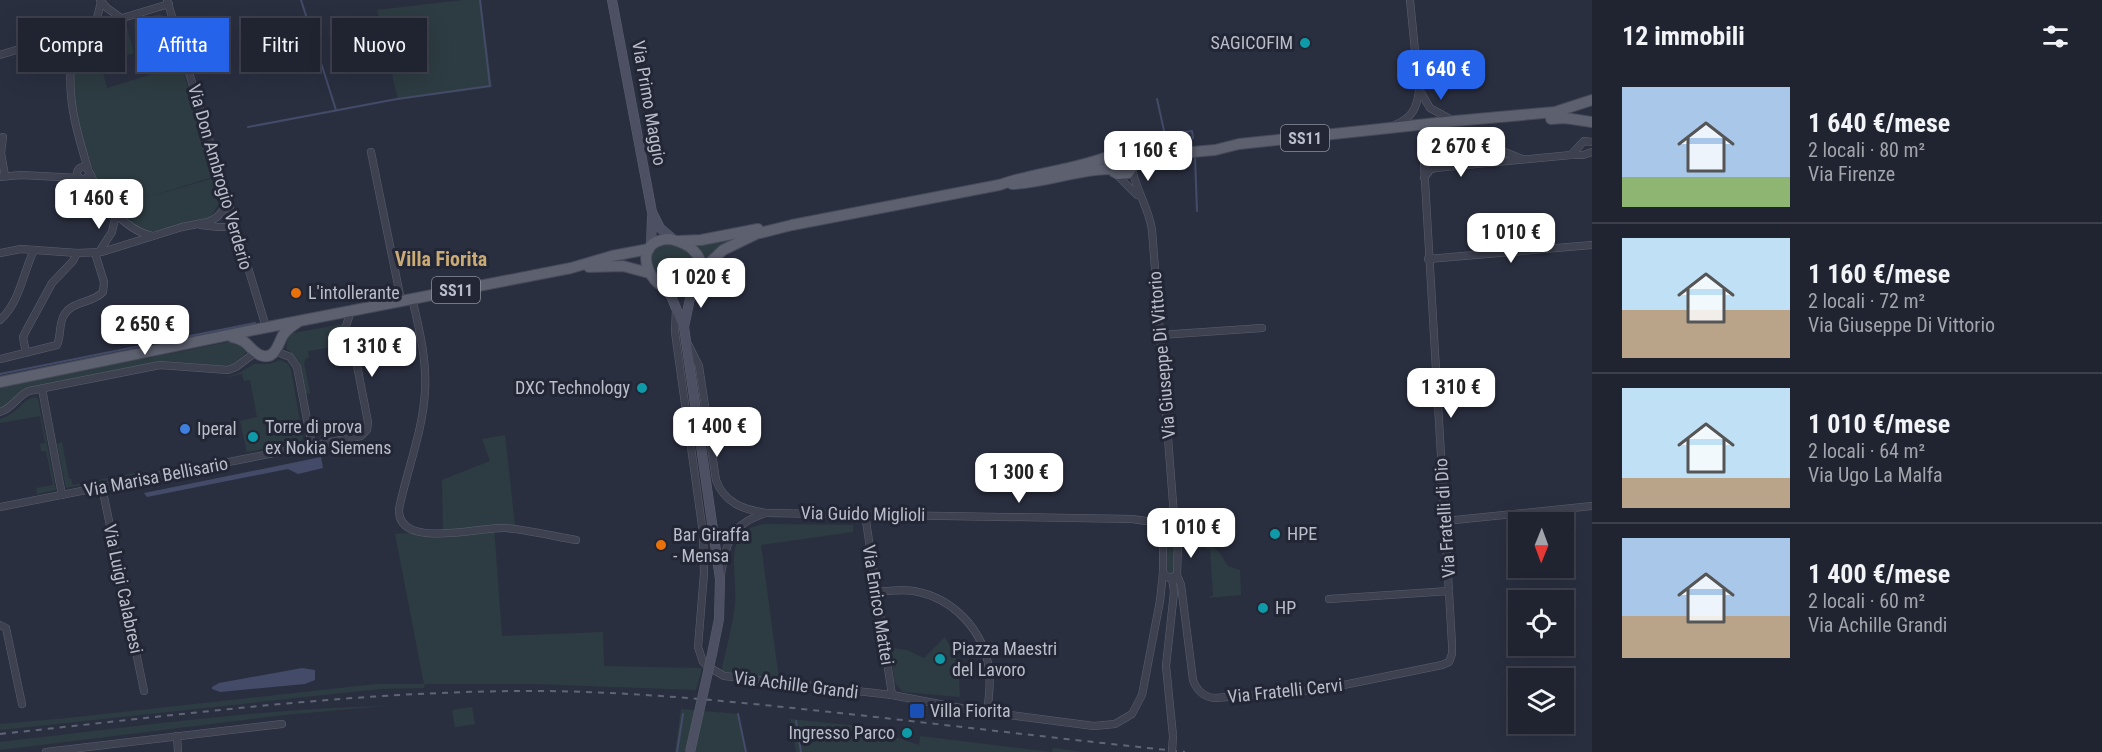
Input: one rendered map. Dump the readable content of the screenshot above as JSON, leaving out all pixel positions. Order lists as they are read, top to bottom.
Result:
{
  "streets": {
    "main road": ["Via Primo Maggio", "SS11"],
    "street": [
      "Via Don Ambrogio Verderio",
      "Via Giuseppe Di Vittorio",
      "Via Marisa Bellisario",
      "Via Guido Miglioli",
      "Via Fratelli di Dio",
      "Via Luigi Calabresi",
      "Via Enrico Mattei",
      "Via Achille Grandi",
      "Via Fratelli Cervi"
    ]
  },
  "crossings": [
    ["Via Primo Maggio", "SS11"],
    ["SS11", "Via Don Ambrogio Verderio"],
    ["SS11", "Via Giuseppe Di Vittorio"],
    ["SS11", "Via Marisa Bellisario"],
    ["Via Giuseppe Di Vittorio", "Via Guido Miglioli"],
    ["Via Giuseppe Di Vittorio", "Via Achille Grandi"],
    ["Via Giuseppe Di Vittorio", "Via Fratelli Cervi"],
    ["Via Marisa Bellisario", "Via Luigi Calabresi"],
    ["Via Guido Miglioli", "Via Enrico Mattei"],
    ["Via Fratelli di Dio", "Via Fratelli Cervi"],
    ["Via Enrico Mattei", "Via Achille Grandi"],
    ["Via Achille Grandi", "Via Fratelli Cervi"]
  ],
  "districts": ["Villa Fiorita"],
  "places": {
    "other": [
      "SAGICOFIM",
      "L'intollerante",
      "DXC Technology",
      "Iperal",
      "Torre di prova ex Nokia Siemens",
      "HPE",
      "Bar Giraffa - Mensa",
      "HP",
      "Piazza Maestri del Lavoro",
      "Ingresso Parco"
    ],
    "transit": ["Villa Fiorita"]
  },
  "north": "bottom",
  "page": {
    "heading": "12 immobili",
    "chip": [
      "Compra",
      "Affitta",
      "Filtri",
      "Nuovo"
    ],
    "price": [
      "1 640 €",
      "2 670 €",
      "1 160 €",
      "1 460 €",
      "1 010 €",
      "1 020 €",
      "2 650 €",
      "1 310 €",
      "1 310 €",
      "1 400 €",
      "1 300 €",
      "1 010 €"
    ],
    "list": [
      {
        "name": "1 640 €/mese",
        "note": "2 locali · 80 m² · Via Firenze"
      },
      {
        "name": "1 160 €/mese",
        "note": "2 locali · 72 m² · Via Giuseppe Di Vittorio"
      },
      {
        "name": "1 010 €/mese",
        "note": "2 locali · 64 m² · Via Ugo La Malfa"
      },
      {
        "name": "1 400 €/mese",
        "note": "2 locali · 60 m² · Via Achille Grandi"
      }
    ]
  }
}
